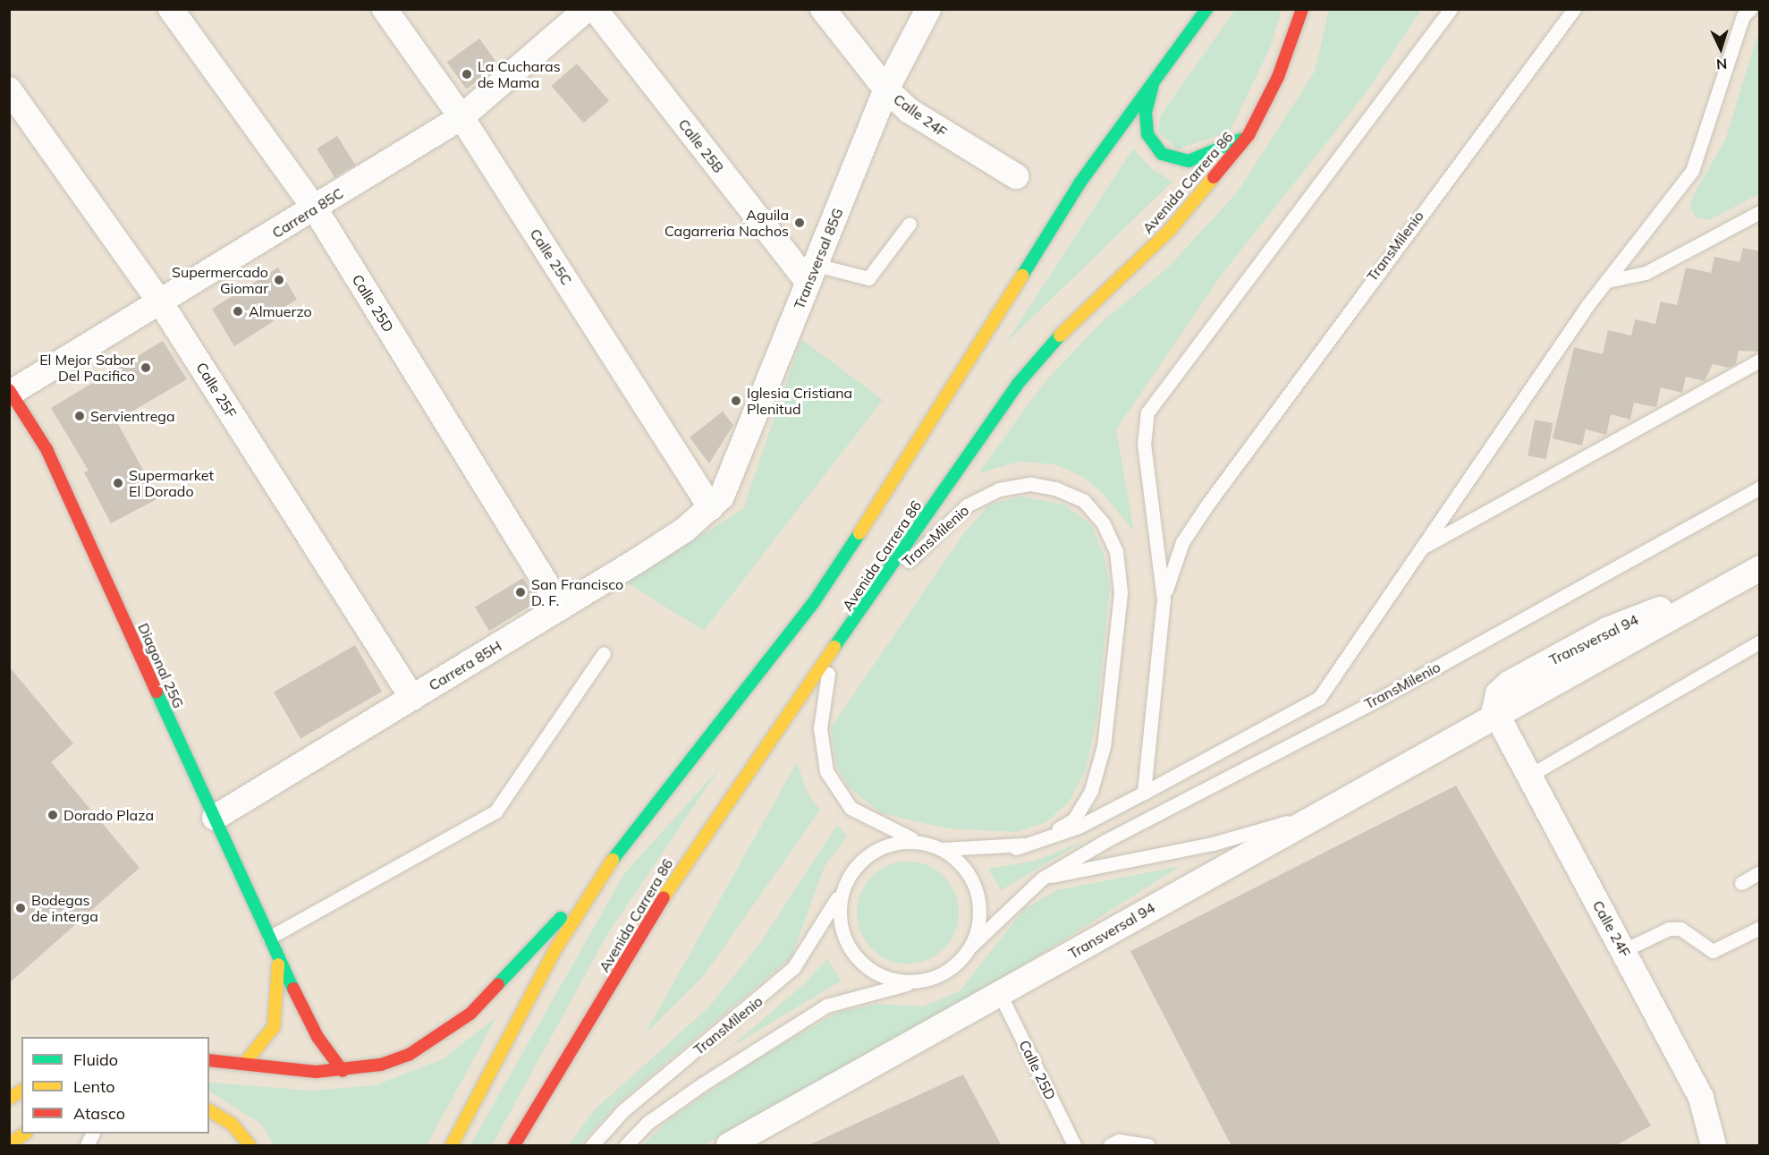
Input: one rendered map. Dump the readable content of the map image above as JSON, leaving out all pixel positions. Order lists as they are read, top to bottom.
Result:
{
  "streets": {
    "main road": ["Avenida Carrera 86", "Diagonal 25G"],
    "street": [
      "Calle 24F",
      "Calle 25B",
      "Carrera 85C",
      "Calle 25C",
      "Transversal 85G",
      "Calle 25D",
      "Calle 25F",
      "Transversal 94",
      "Carrera 85H"
    ],
    "lane": ["TransMilenio"]
  },
  "crossings": [
    ["Calle 24F", "Transversal 85G"],
    ["Calle 24F", "Transversal 94"],
    ["Calle 25B", "Transversal 85G"],
    ["Avenida Carrera 86", "TransMilenio"],
    ["Carrera 85C", "Calle 25C"],
    ["Carrera 85C", "Calle 25D"],
    ["Carrera 85C", "Calle 25F"],
    ["Carrera 85C", "Diagonal 25G"],
    ["Calle 25C", "Transversal 85G"],
    ["Calle 25C", "Carrera 85H"],
    ["Transversal 85G", "Carrera 85H"],
    ["Calle 25D", "Transversal 94"],
    ["Calle 25D", "Carrera 85H"],
    ["Calle 25F", "Carrera 85H"],
    ["Diagonal 25G", "Carrera 85H"]
  ],
  "places": [
    "La Cucharas de Mama",
    "Aguila Cagarreria Nachos",
    "Supermercado Giomar",
    "Almuerzo",
    "El Mejor Sabor Del Pacifico",
    "Iglesia Cristiana Plenitud",
    "Servientrega",
    "Supermarket El Dorado",
    "San Francisco D. F.",
    "Dorado Plaza",
    "Bodegas de interga"
  ],
  "legend": ["Fluido", "Lento", "Atasco"],
  "north": "bottom"
}
